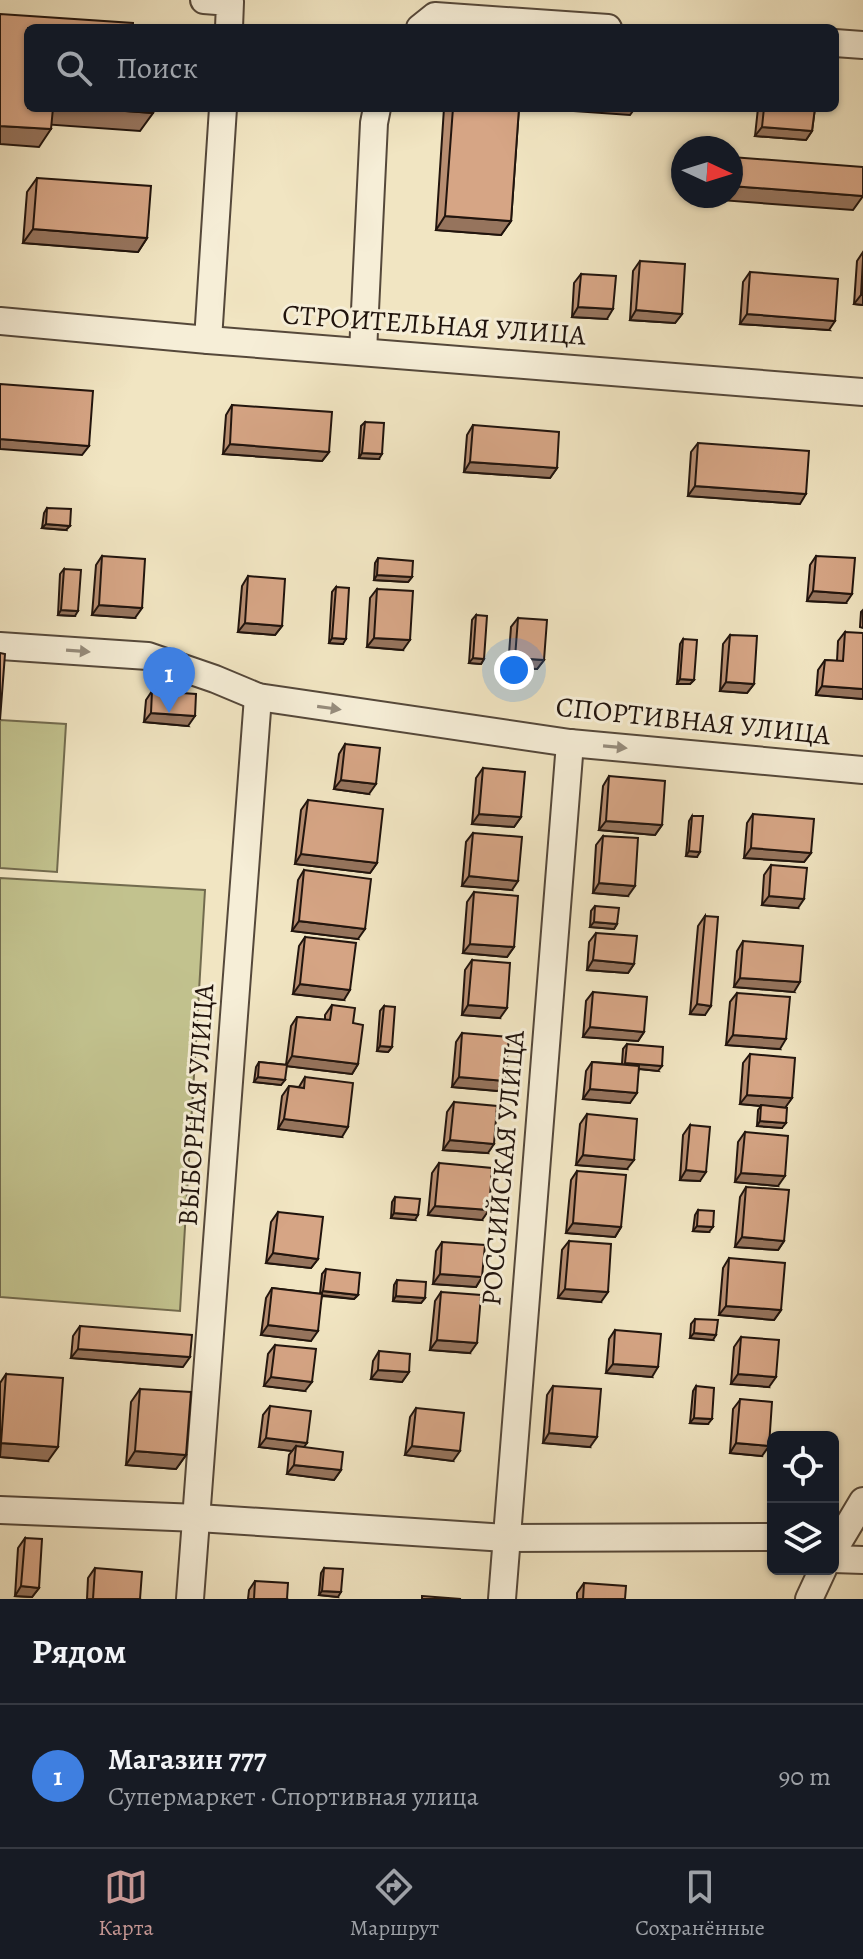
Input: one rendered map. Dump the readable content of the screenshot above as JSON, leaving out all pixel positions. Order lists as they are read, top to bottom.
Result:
{
  "streets": {
    "street": [
      "СТРОИТЕЛЬНАЯ УЛИЦА",
      "СПОРТИВНАЯ УЛИЦА",
      "ВЫБОРНАЯ УЛИЦА",
      "РОССИЙСКАЯ УЛИЦА"
    ]
  },
  "crossings": [
    ["СПОРТИВНАЯ УЛИЦА", "ВЫБОРНАЯ УЛИЦА"],
    ["СПОРТИВНАЯ УЛИЦА", "РОССИЙСКАЯ УЛИЦА"]
  ],
  "one_way": ["СПОРТИВНАЯ УЛИЦА"],
  "north": "right",
  "page": {
    "search": "Поиск",
    "pins": "1",
    "heading": "Рядом",
    "list": [
      {
        "mark": "1",
        "name": "Магазин 777",
        "note": "Супермаркет · Спортивная улица",
        "value": "90 m"
      }
    ],
    "nav": ["Карта", "Маршрут", "Сохранённые"]
  }
}
